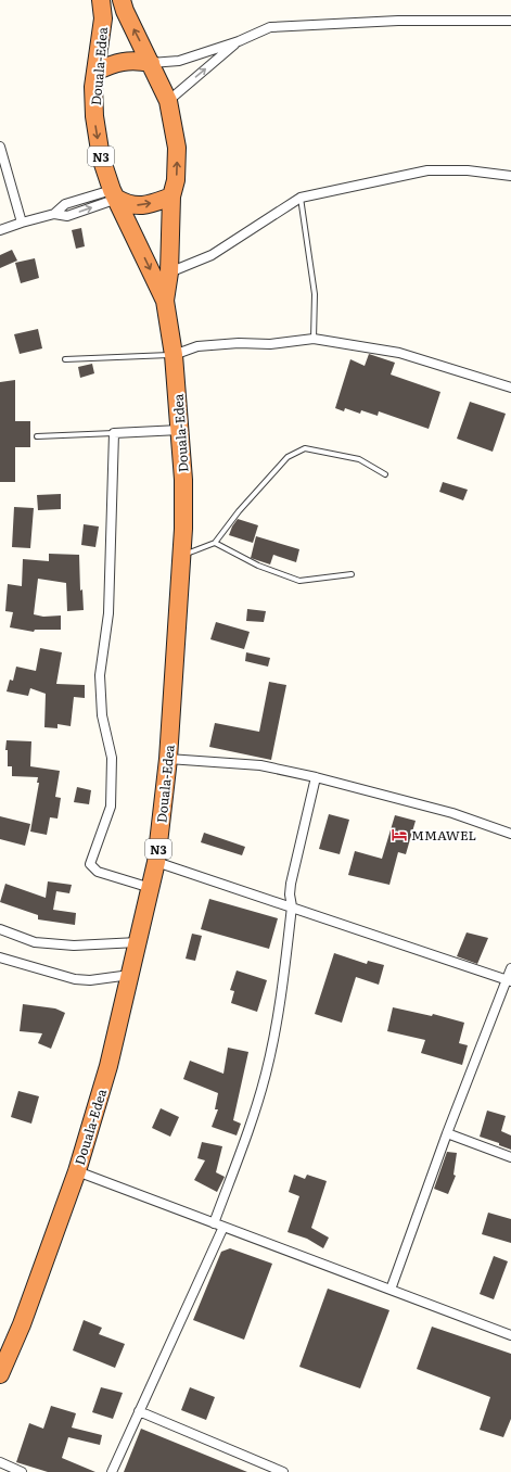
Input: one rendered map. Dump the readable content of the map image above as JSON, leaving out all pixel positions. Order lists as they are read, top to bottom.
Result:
{
  "streets": {
    "highway": ["Douala-Edea", "N3"]
  },
  "places": {
    "hotel": ["MMAWEL"]
  }
}
